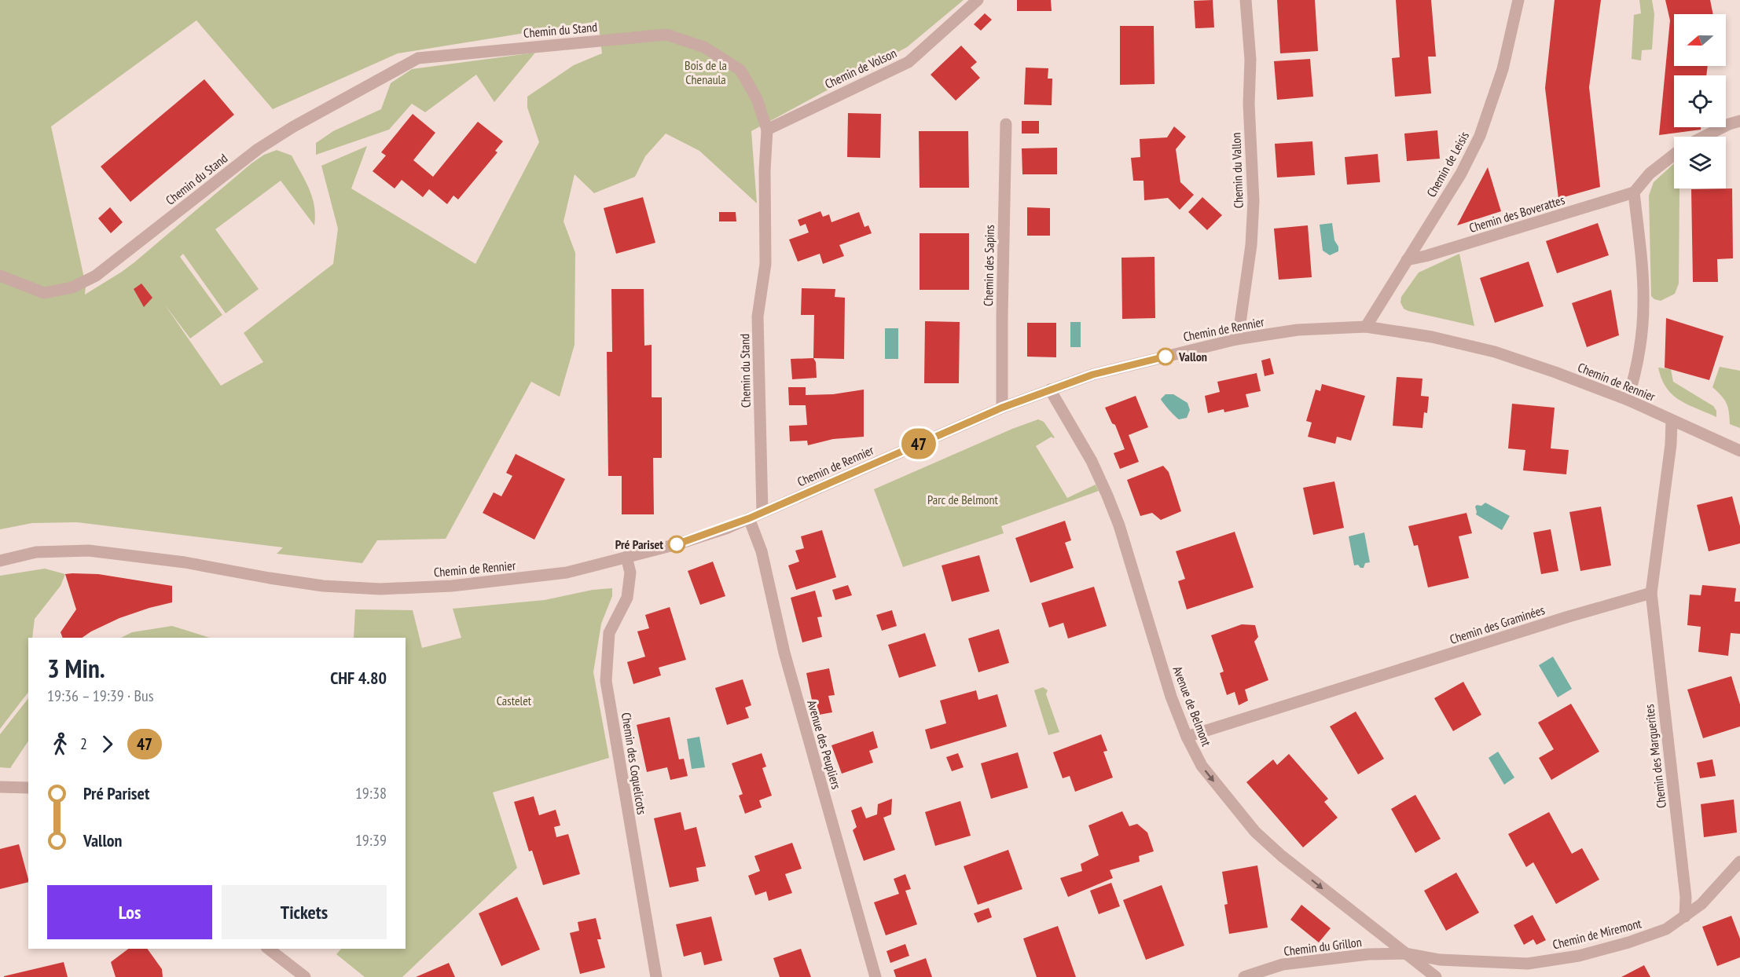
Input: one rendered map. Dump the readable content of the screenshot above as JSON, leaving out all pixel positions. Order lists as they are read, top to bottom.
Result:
{
  "streets": {
    "street": [
      "Chemin du Stand",
      "Chemin de Volson",
      "Chemin de Leisis",
      "Chemin du Vallon",
      "Chemin des Boverattes",
      "Chemin des Sapins",
      "Chemin de Rennier",
      "Chemin des Graminées",
      "Avenue de Belmont",
      "Avenue des Peupliers",
      "Chemin des Marguerites",
      "Chemin des Coquelicots",
      "Chemin de Miremont",
      "Chemin du Grillon"
    ]
  },
  "crossings": [
    ["Chemin du Stand", "Chemin de Volson"],
    ["Chemin du Stand", "Chemin de Rennier"],
    ["Chemin de Leisis", "Chemin des Boverattes"],
    ["Chemin de Leisis", "Chemin de Rennier"],
    ["Chemin du Vallon", "Chemin de Rennier"],
    ["Chemin des Sapins", "Chemin de Rennier"],
    ["Chemin de Rennier", "Avenue de Belmont"],
    ["Chemin de Rennier", "Avenue des Peupliers"],
    ["Chemin de Rennier", "Chemin des Coquelicots"],
    ["Chemin des Graminées", "Avenue de Belmont"],
    ["Chemin des Graminées", "Chemin des Marguerites"],
    ["Avenue de Belmont", "Chemin de Miremont"],
    ["Avenue de Belmont", "Chemin du Grillon"],
    ["Chemin des Marguerites", "Chemin de Miremont"],
    ["Chemin de Miremont", "Chemin du Grillon"]
  ],
  "one_way": ["Avenue de Belmont"],
  "parks": ["Bois de la Chenaula", "Parc de Belmont", "Castelet"],
  "places": ["Vallon", "Pré Pariset"],
  "lines": ["bus line 47"],
  "north": "left",
  "page": {
    "on_map": "47",
    "heading": ["3 Min.", "19:36 – 19:39 · Bus", "CHF 4.80"],
    "legs": ["2", "47"],
    "list": [
      {
        "name": "Pré Pariset",
        "value": "19:38"
      },
      {
        "name": "Vallon",
        "value": "19:39"
      }
    ],
    "buttons": ["Los", "Tickets"]
  }
}
